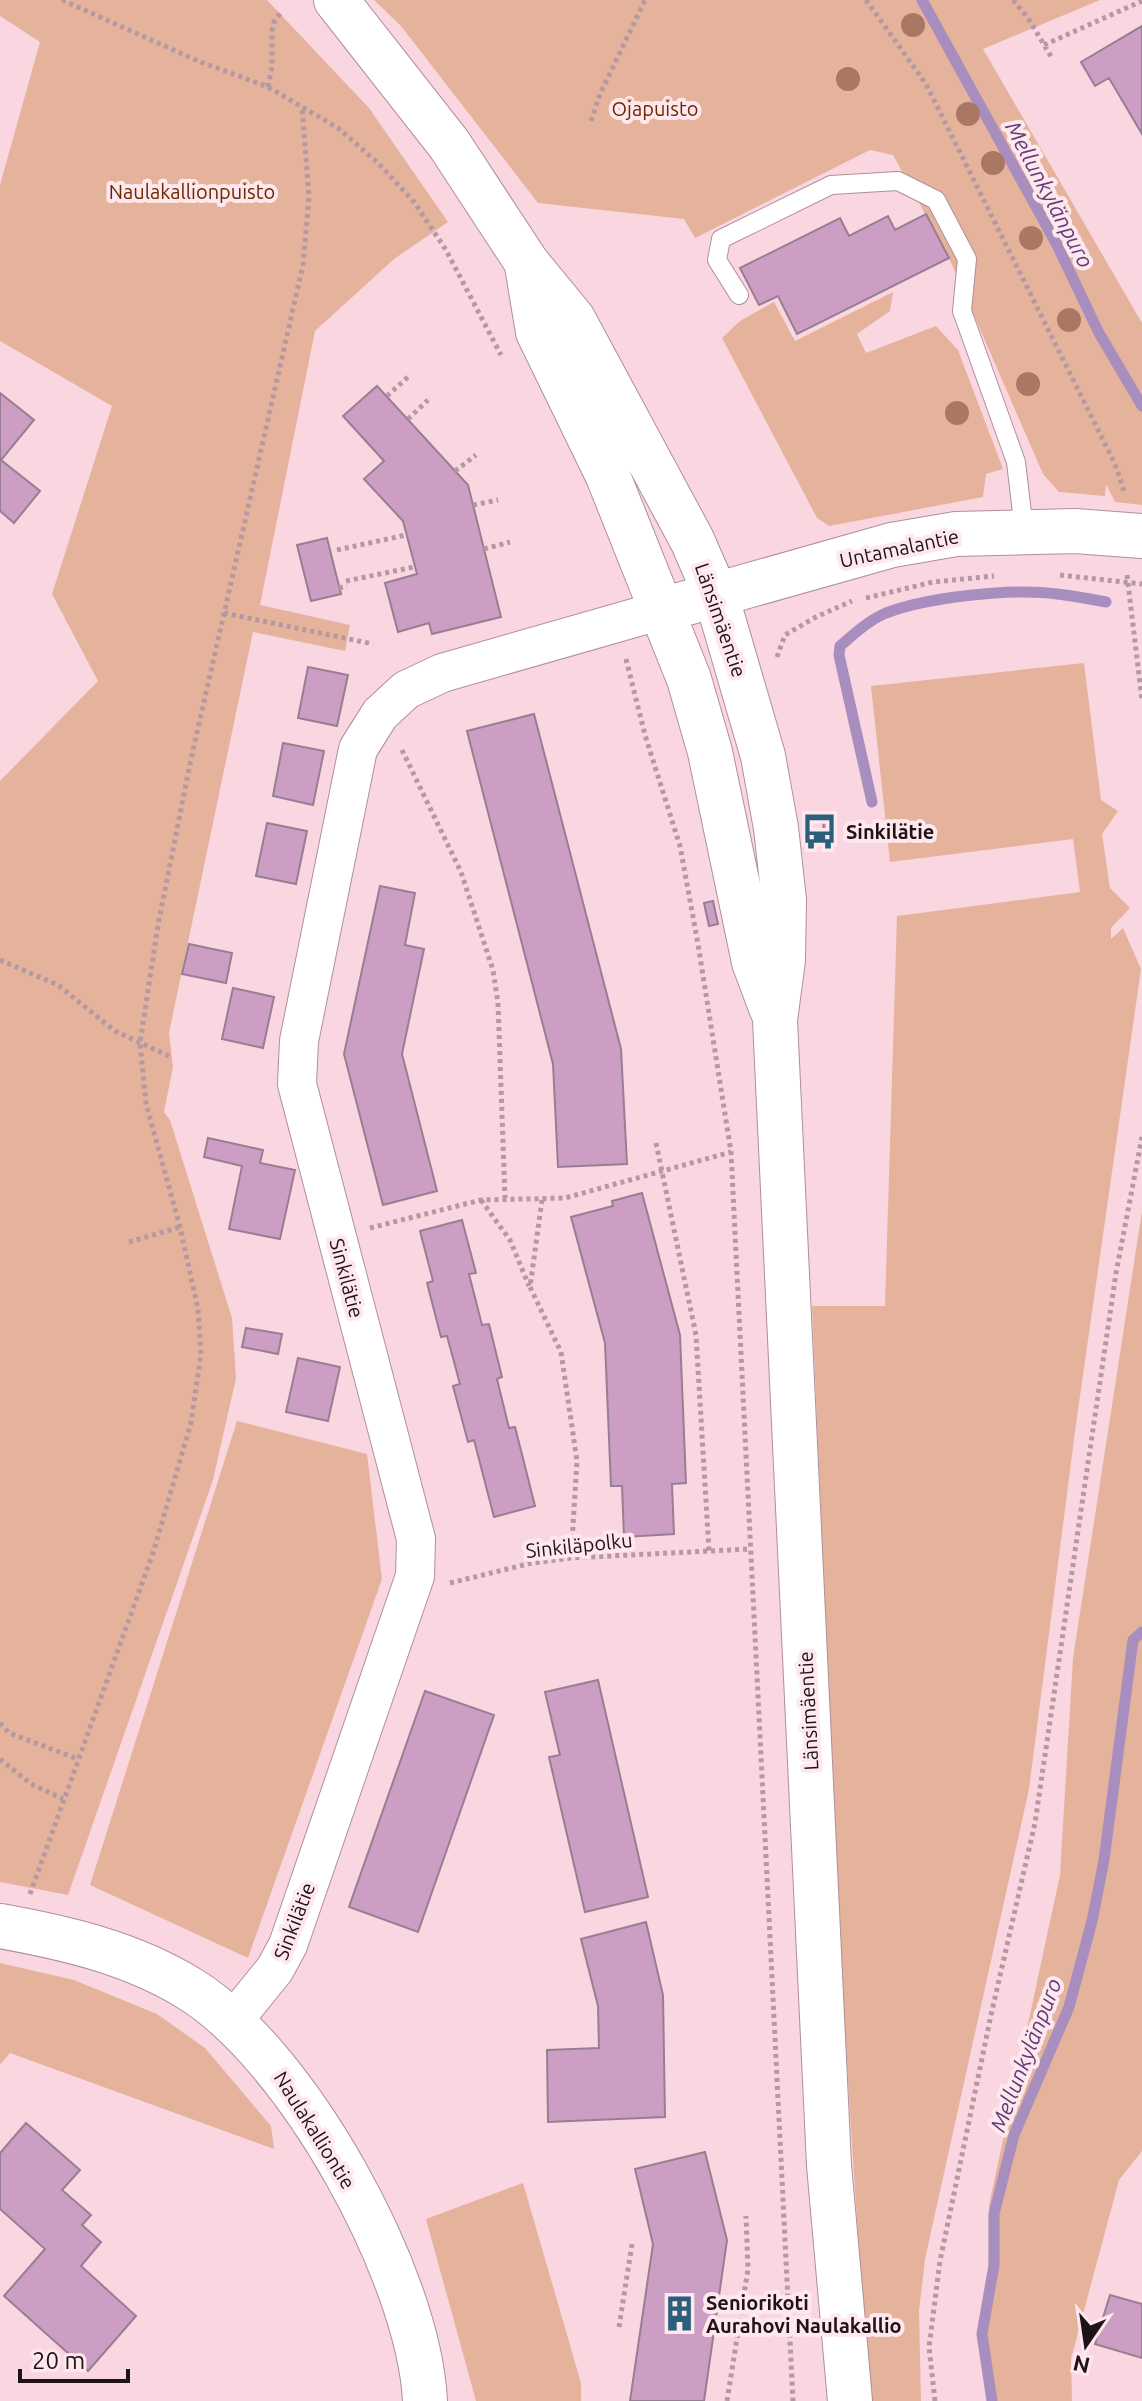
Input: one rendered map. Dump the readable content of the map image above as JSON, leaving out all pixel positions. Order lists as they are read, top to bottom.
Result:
{
  "streets": {
    "main road": ["Untamalantie", "Länsimäentie", "Naulakalliontie"],
    "street": ["Sinkilätie"],
    "path": ["Sinkiläpolku"]
  },
  "crossings": [
    ["Untamalantie", "Länsimäentie"],
    ["Untamalantie", "Sinkilätie"],
    ["Länsimäentie", "Sinkilätie"],
    ["Sinkilätie", "Sinkiläpolku"],
    ["Sinkilätie", "Naulakalliontie"]
  ],
  "water": ["Mellunkylänpuro"],
  "parks": ["Ojapuisto", "Naulakallionpuisto"],
  "places": {
    "bus stop": ["Sinkilätie"],
    "building": ["Seniorikoti Aurahovi Naulakallio"]
  },
  "scale_bar": "20 m",
  "north": "bottom"
}
